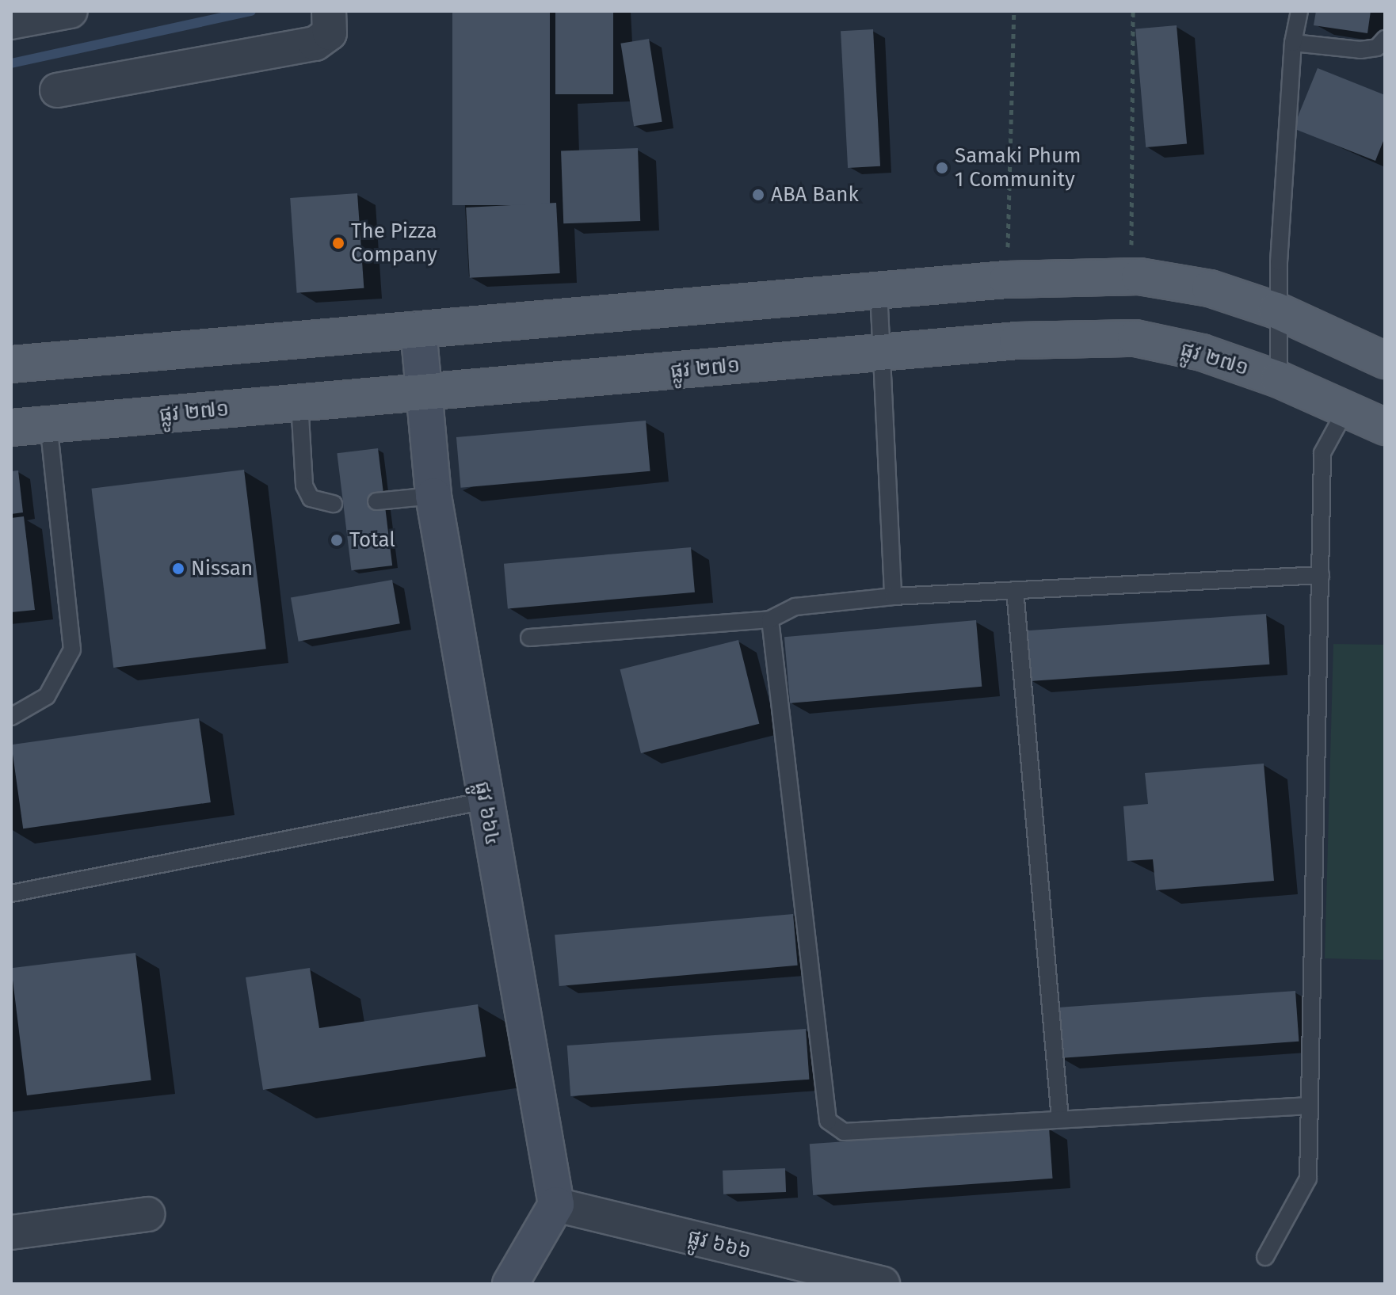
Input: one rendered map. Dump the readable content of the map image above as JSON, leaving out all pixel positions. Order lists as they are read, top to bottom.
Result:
{
  "streets": {
    "main road": ["ផ្លូវ ២៧១"],
    "street": ["ផ្លូវ ៦៦៤", "ផ្លូវ ៦៦៦"]
  },
  "crossings": [
    ["ផ្លូវ ២៧១", "ផ្លូវ ៦៦៤"],
    ["ផ្លូវ ៦៦៤", "ផ្លូវ ៦៦៦"]
  ],
  "places": [
    "Samaki Phum 1 Community",
    "ABA Bank",
    "The Pizza Company",
    "Total",
    "Nissan"
  ]
}
